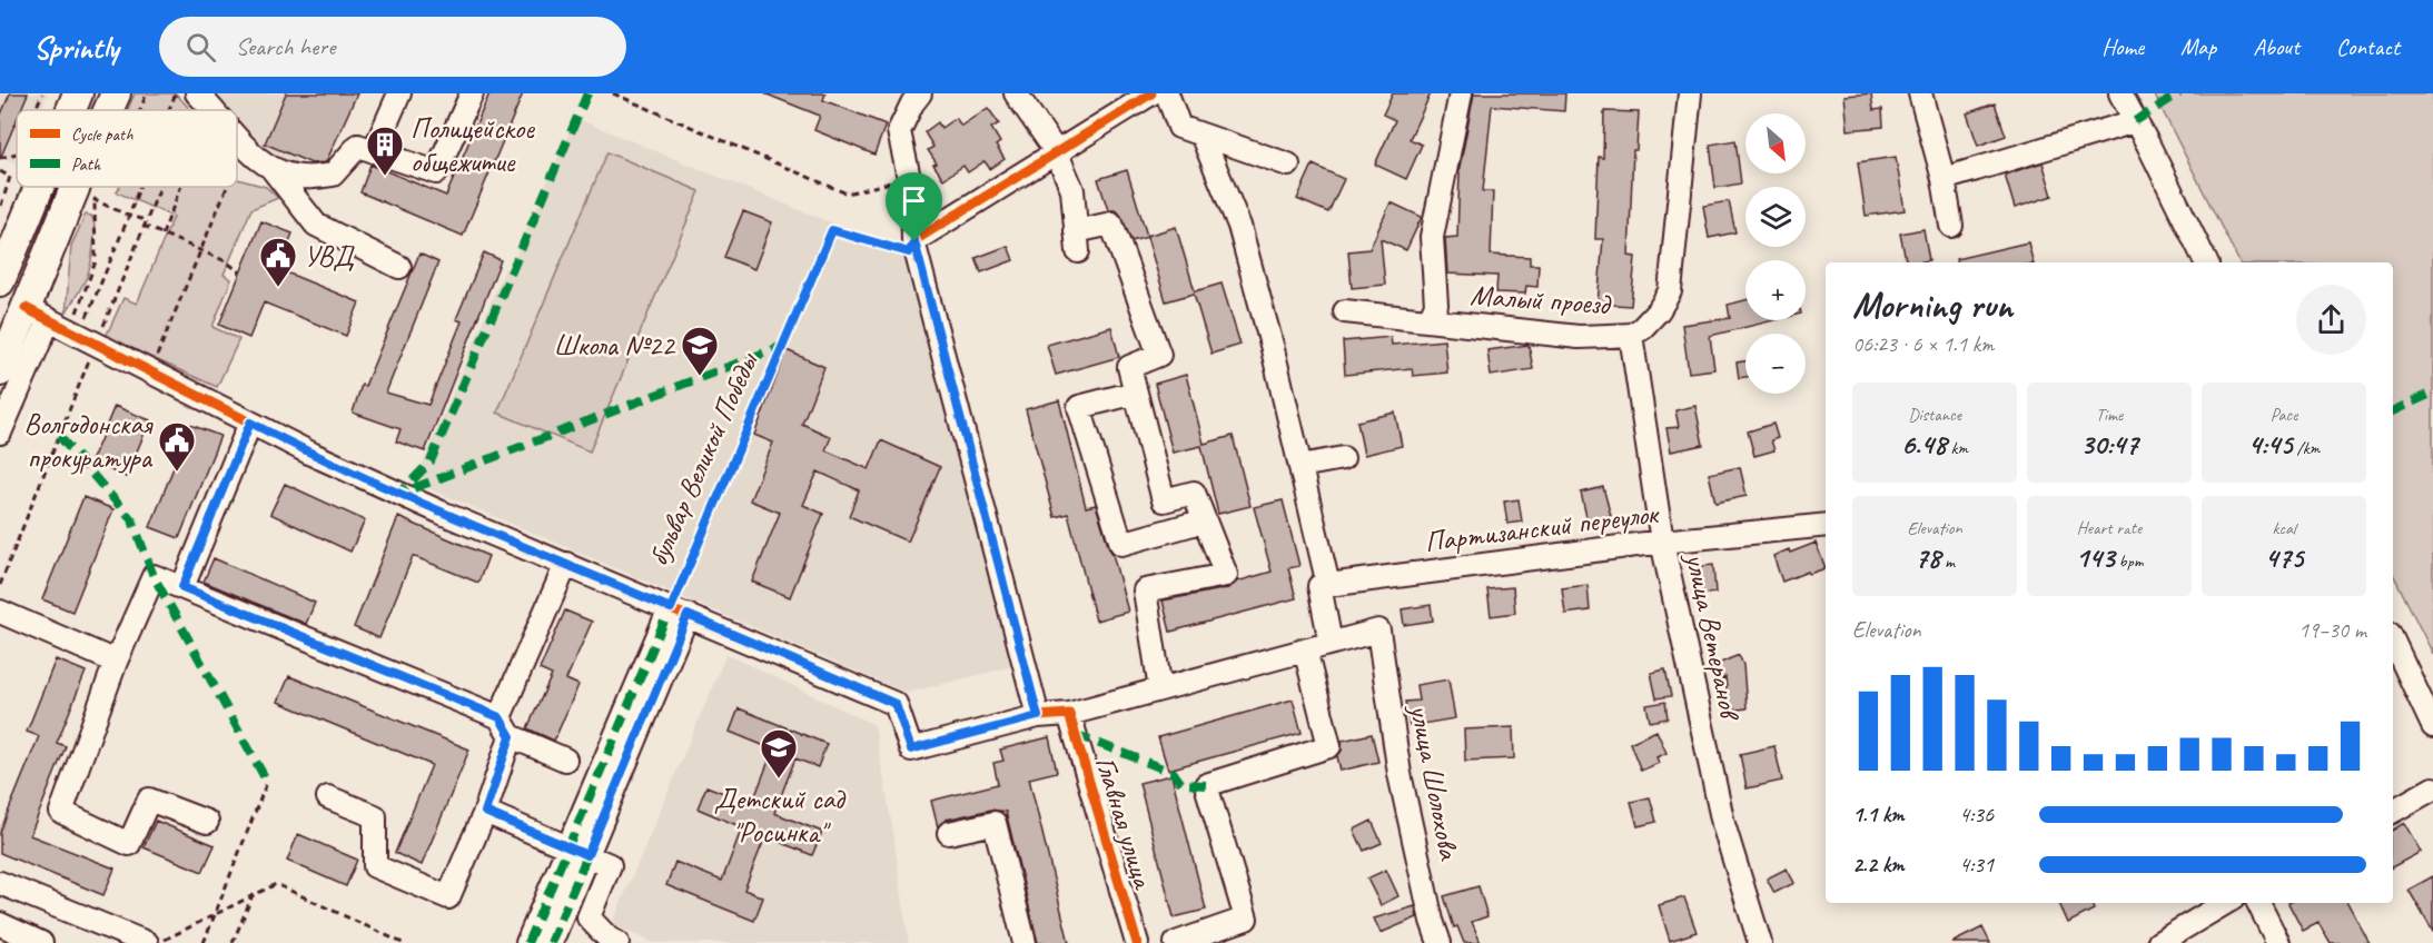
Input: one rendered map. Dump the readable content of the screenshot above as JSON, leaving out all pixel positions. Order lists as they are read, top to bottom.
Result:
{
  "streets": {
    "street": [
      "Малый проезд",
      "Партизанский переулок",
      "улица Ветеранов",
      "улица Шолохова",
      "Главная улица"
    ],
    "path": ["бульвар Великой Победы"]
  },
  "crossings": [
    ["Малый проезд", "улица Ветеранов"],
    ["Партизанский переулок", "улица Ветеранов"]
  ],
  "places": {
    "building": ["Полицейское общежитие"],
    "public building": ["УВД", "Волгодонская прокуратура"],
    "school or university": ["Школа №22", "Детский сад \"Росинка\""]
  },
  "legend": ["Cycle path", "Path"],
  "north": "bottom right",
  "page": {
    "header": "Sprintly",
    "search": "Search here",
    "nav": [
      "Home",
      "Map",
      "About",
      "Contact"
    ],
    "map_buttons": ["+", "−"],
    "heading": ["Morning run", "06:23 · 6 × 1.1 km"],
    "stats": [
      ["Distance", "6.48 km"],
      ["Time", "30:47"],
      ["Pace", "4:45 /km"],
      ["Elevation", "78 m"],
      ["Heart rate", "143 bpm"],
      ["kcal", "475"]
    ],
    "chart": ["Elevation", "19–30 m"],
    "list": [
      {
        "name": "1.1 km",
        "note": "4:36"
      },
      {
        "name": "2.2 km",
        "note": "4:31"
      }
    ]
  }
}
